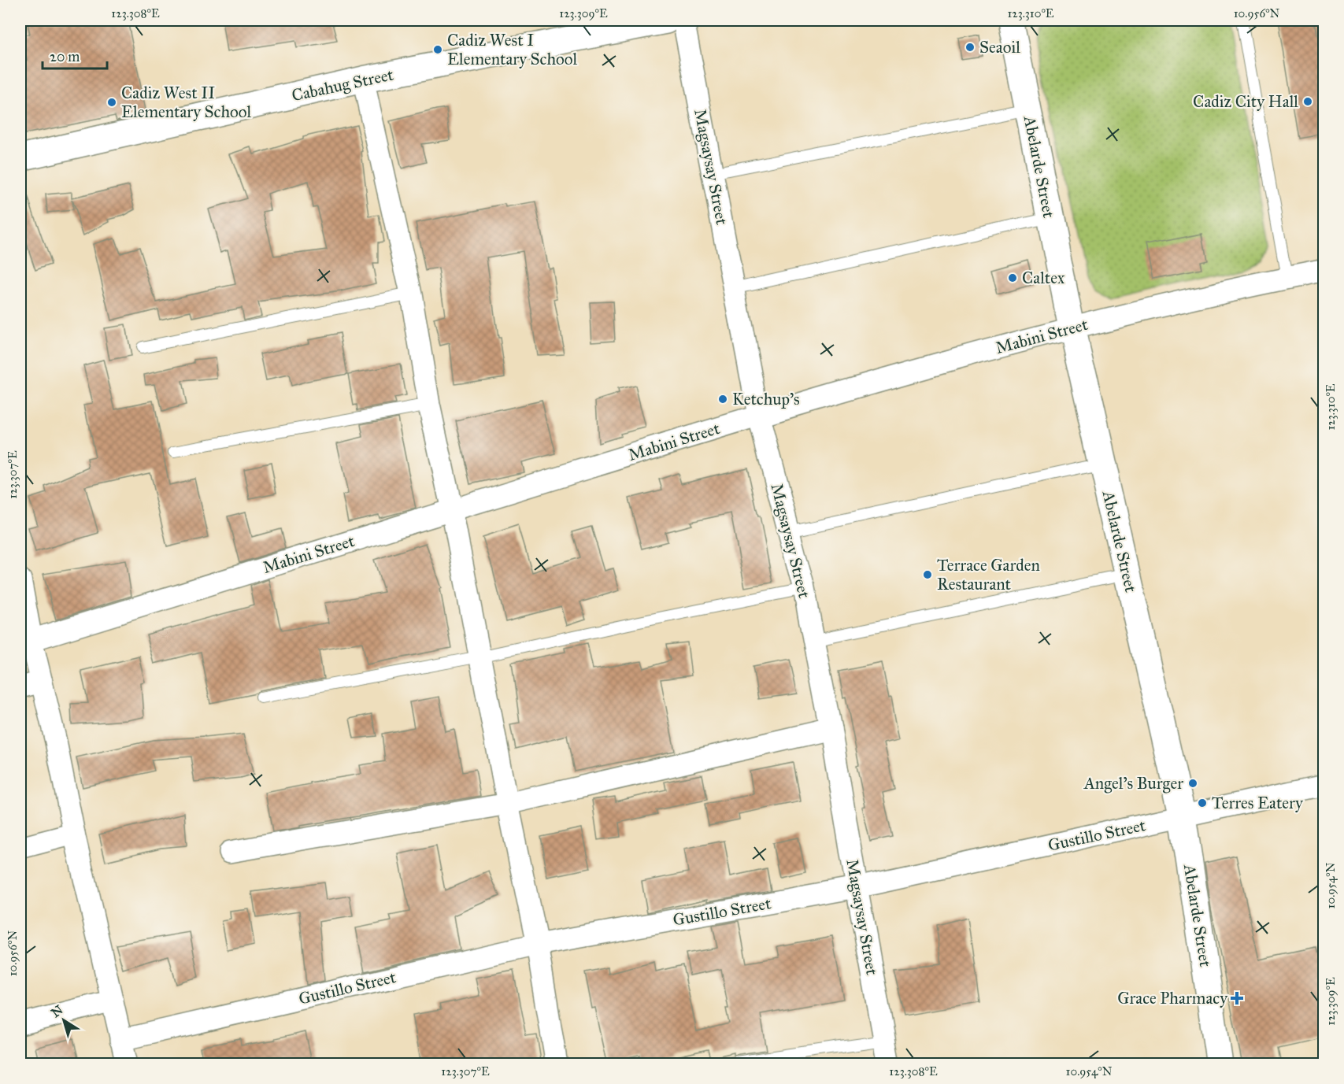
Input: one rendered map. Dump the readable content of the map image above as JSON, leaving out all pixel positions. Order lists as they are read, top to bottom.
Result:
{
  "streets": {
    "street": [
      "Cabahug Street",
      "Magsaysay Street",
      "Abelarde Street",
      "Mabini Street",
      "Gustillo Street"
    ]
  },
  "crossings": [
    ["Magsaysay Street", "Mabini Street"],
    ["Magsaysay Street", "Gustillo Street"],
    ["Abelarde Street", "Mabini Street"],
    ["Abelarde Street", "Gustillo Street"]
  ],
  "places": {
    "other": [
      "Seaoil",
      "Cadiz West I Elementary School",
      "Cadiz City Hall",
      "Cadiz West II Elementary School",
      "Caltex",
      "Ketchup's",
      "Terrace Garden Restaurant",
      "Angel's Burger",
      "Terres Eatery"
    ],
    "health": ["Grace Pharmacy"]
  },
  "scale_bar": "20 m",
  "north": "top left",
  "coordinates": [
    "123.308°E",
    "123.309°E",
    "123.310°E",
    "10.956°N",
    "123.307°E",
    "10.954°N"
  ]
}
